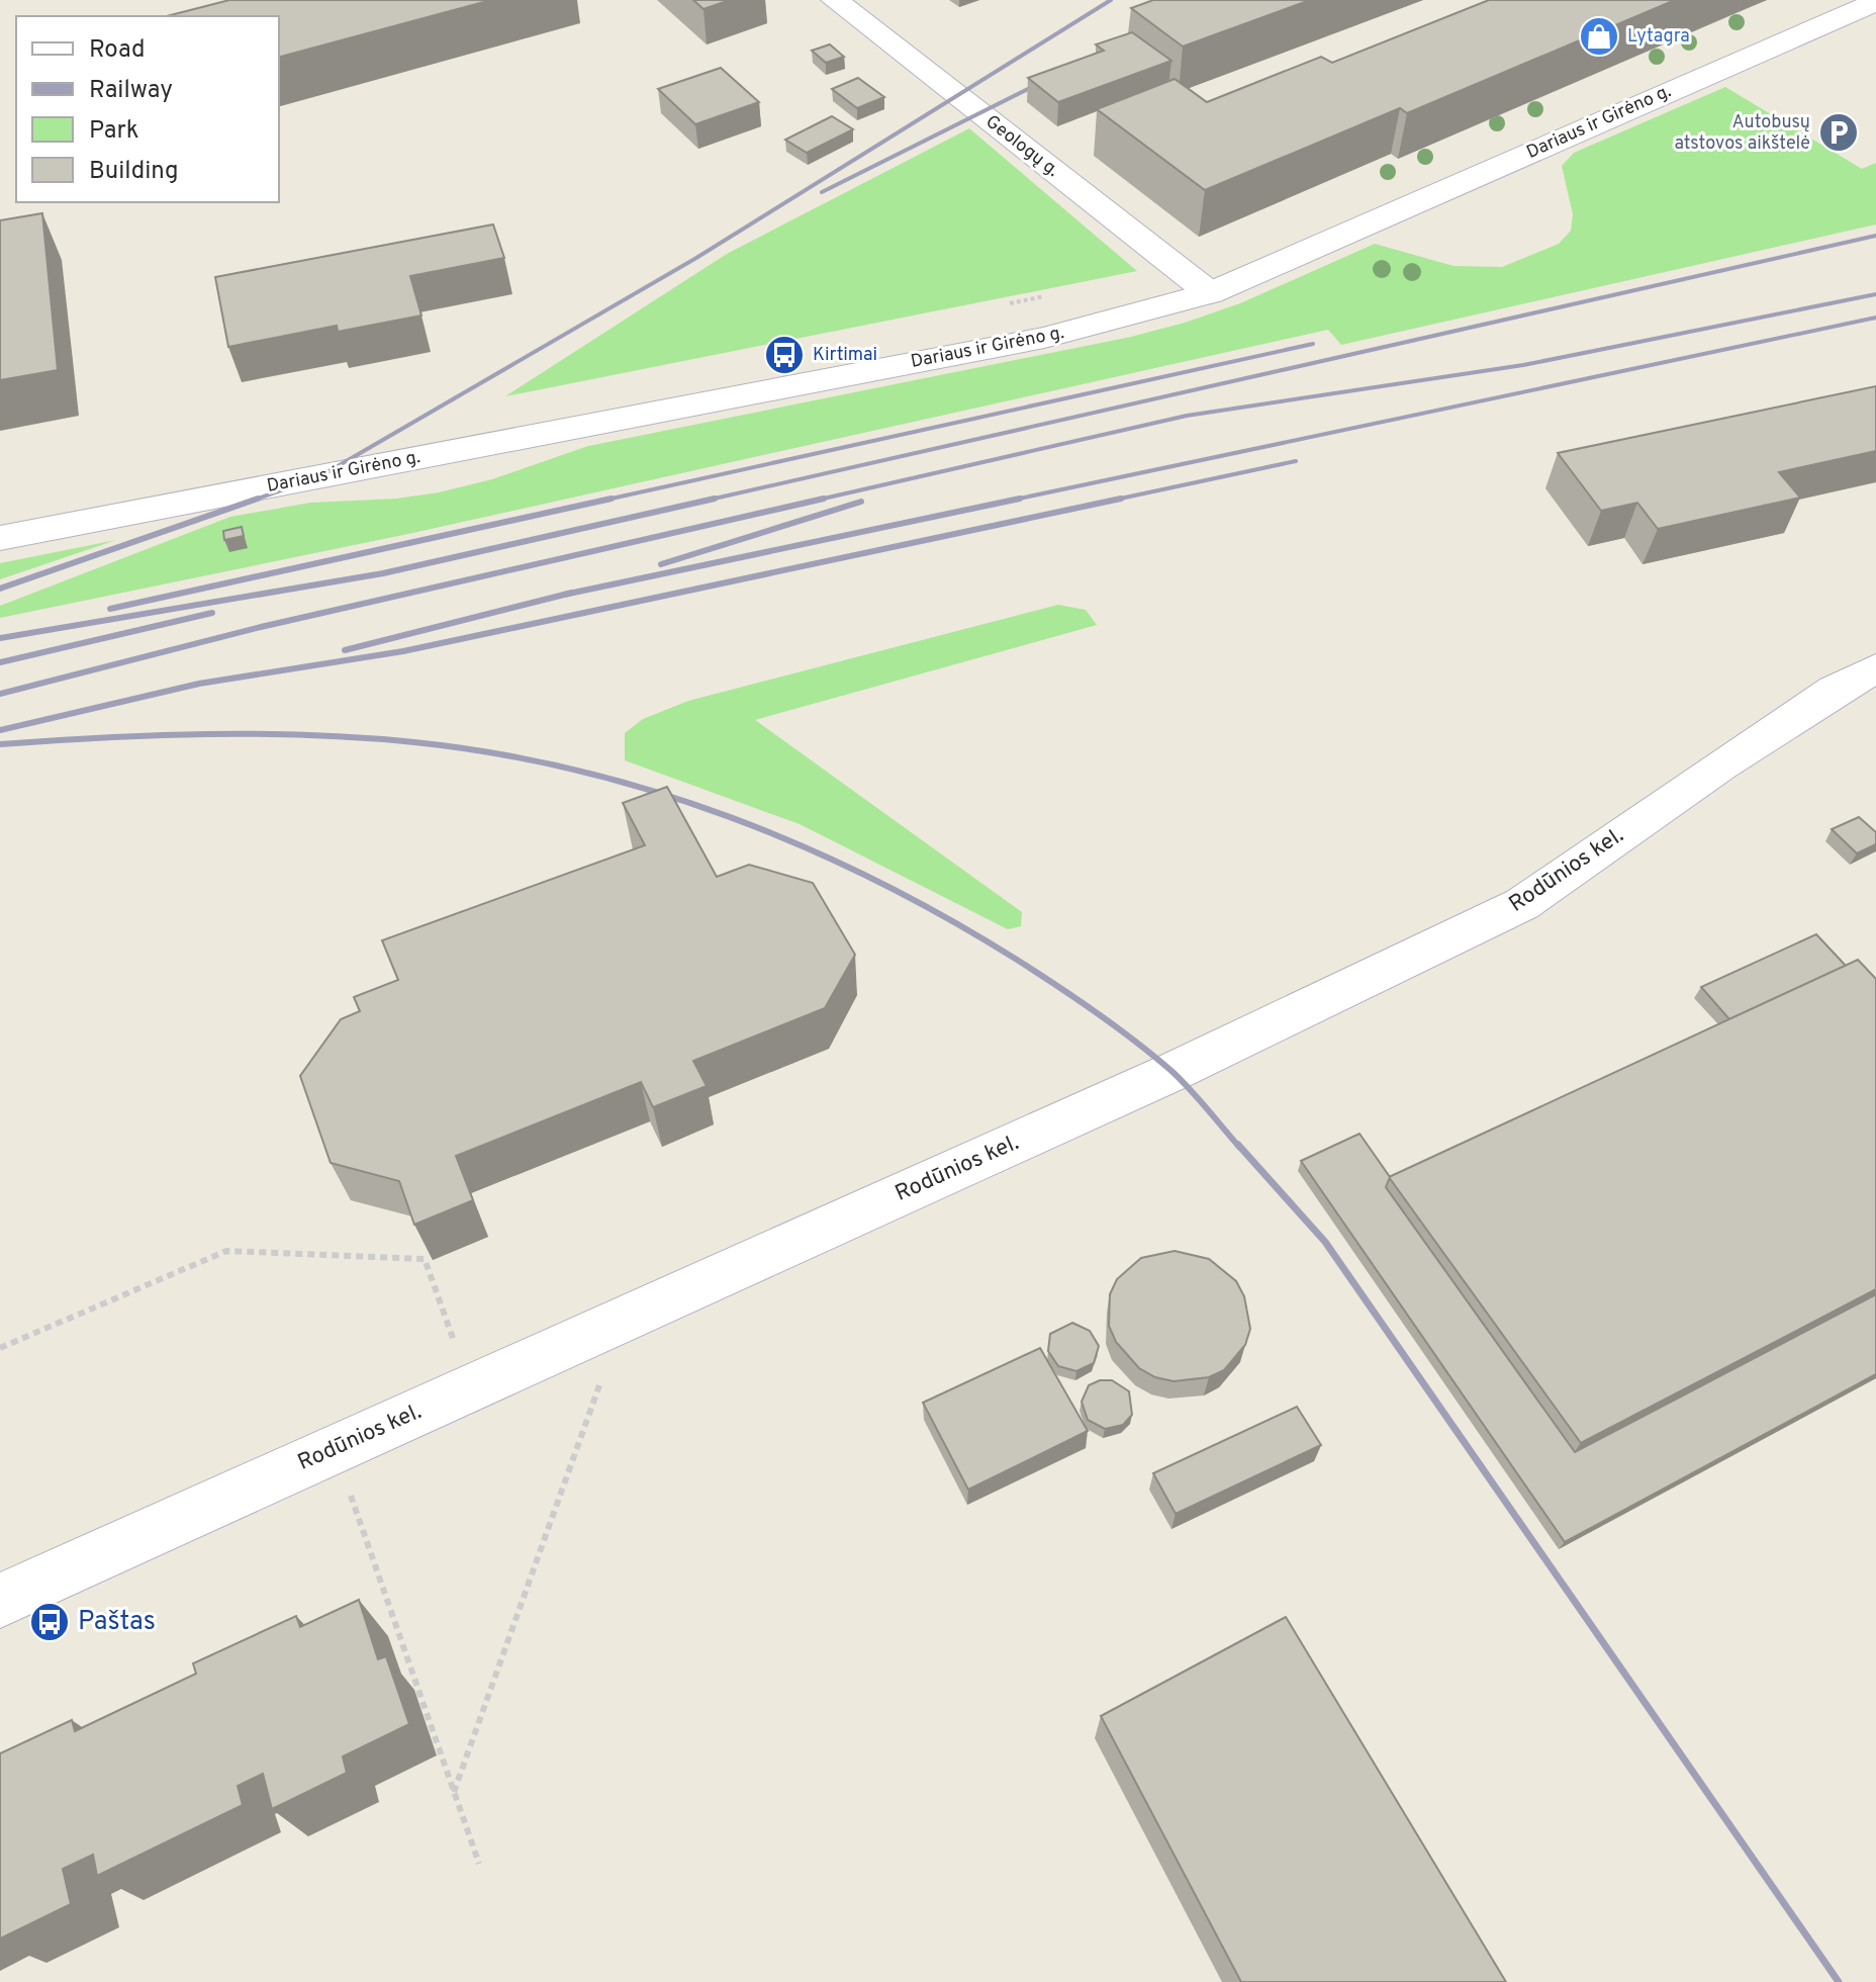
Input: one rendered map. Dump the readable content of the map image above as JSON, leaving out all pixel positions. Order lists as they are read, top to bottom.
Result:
{
  "streets": {
    "street": ["Dariaus ir Girėno g.", "Geologų g.", "Rodūnios kel."]
  },
  "crossings": [
    ["Dariaus ir Girėno g.", "Geologų g."]
  ],
  "places": {
    "shop": ["Lytagra"],
    "parking": ["Autobusų atstovos aikštelė"],
    "bus stop": ["Kirtimai", "Paštas"]
  },
  "legend": [
    "Road",
    "Railway",
    "Park",
    "Building"
  ]
}
